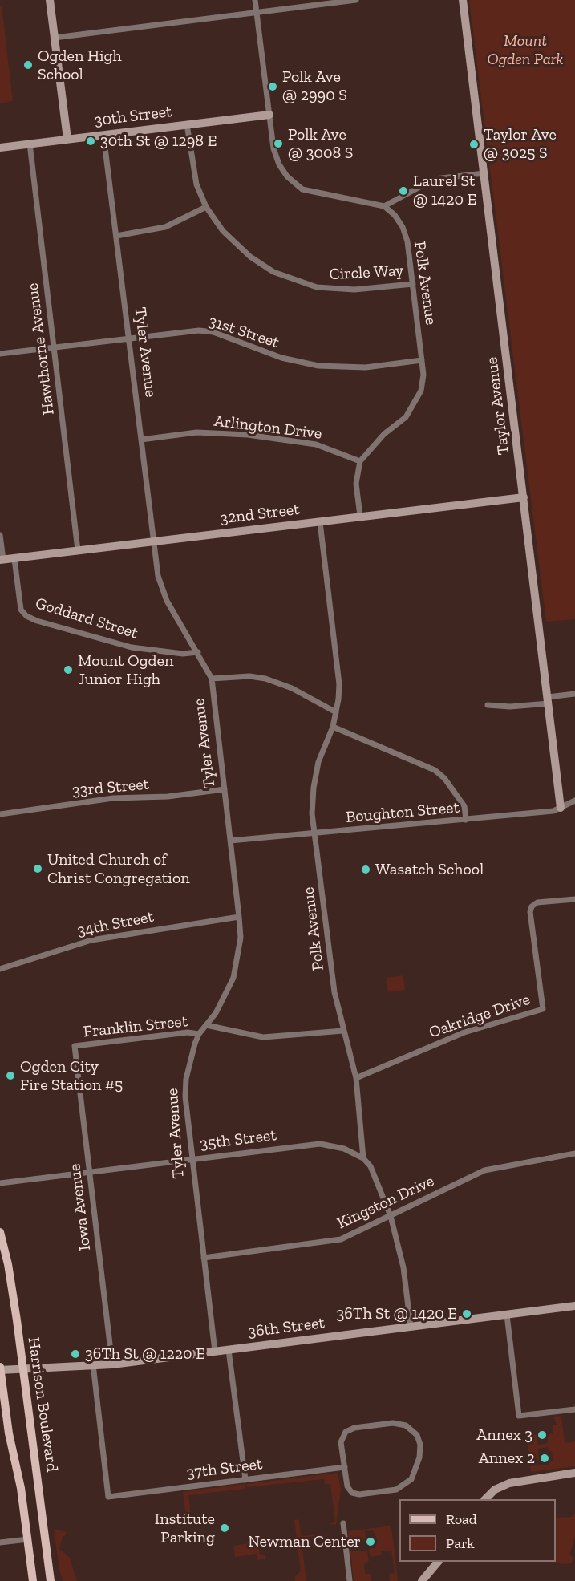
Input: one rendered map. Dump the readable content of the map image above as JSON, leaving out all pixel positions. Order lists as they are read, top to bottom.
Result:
{
  "streets": {
    "main road": ["Harrison Boulevard"],
    "street": [
      "30th Street",
      "Circle Way",
      "Polk Avenue",
      "31st Street",
      "Hawthorne Avenue",
      "Tyler Avenue",
      "Taylor Avenue",
      "Arlington Drive",
      "32nd Street",
      "Goddard Street",
      "33rd Street",
      "Boughton Street",
      "34th Street",
      "Oakridge Drive",
      "Franklin Street",
      "35th Street",
      "Kingston Drive",
      "Iowa Avenue",
      "36th Street",
      "37th Street"
    ]
  },
  "crossings": [
    ["30th Street", "Circle Way"],
    ["30th Street", "Hawthorne Avenue"],
    ["30th Street", "Tyler Avenue"],
    ["Circle Way", "Polk Avenue"],
    ["Polk Avenue", "31st Street"],
    ["Polk Avenue", "Arlington Drive"],
    ["Polk Avenue", "32nd Street"],
    ["Polk Avenue", "Boughton Street"],
    ["Polk Avenue", "Oakridge Drive"],
    ["Polk Avenue", "Franklin Street"],
    ["Polk Avenue", "35th Street"],
    ["Polk Avenue", "Kingston Drive"],
    ["Polk Avenue", "36th Street"],
    ["31st Street", "Hawthorne Avenue"],
    ["31st Street", "Tyler Avenue"],
    ["Hawthorne Avenue", "32nd Street"],
    ["Tyler Avenue", "Arlington Drive"],
    ["Tyler Avenue", "32nd Street"],
    ["Tyler Avenue", "Goddard Street"],
    ["Tyler Avenue", "33rd Street"],
    ["Tyler Avenue", "Boughton Street"],
    ["Tyler Avenue", "34th Street"],
    ["Tyler Avenue", "Franklin Street"],
    ["Tyler Avenue", "35th Street"],
    ["Tyler Avenue", "Kingston Drive"],
    ["Tyler Avenue", "36th Street"],
    ["Taylor Avenue", "32nd Street"],
    ["Taylor Avenue", "Boughton Street"],
    ["32nd Street", "Goddard Street"],
    ["Franklin Street", "Iowa Avenue"],
    ["35th Street", "Iowa Avenue"],
    ["Iowa Avenue", "36th Street"],
    ["36th Street", "Harrison Boulevard"],
    ["36th Street", "37th Street"]
  ],
  "parks": ["Mount Ogden Park"],
  "places": [
    "Ogden High School",
    "Polk Ave @ 2990 S",
    "30th St @ 1298 E",
    "Polk Ave @ 3008 S",
    "Taylor Ave @ 3025 S",
    "Laurel St @ 1420 E",
    "Mount Ogden Junior High",
    "United Church of Christ Congregation",
    "Wasatch School",
    "Ogden City Fire Station #5",
    "36Th St @ 1420 E",
    "36Th St @ 1220 E",
    "Annex 3",
    "Annex 2",
    "Institute Parking",
    "Newman Center"
  ],
  "legend": ["Road", "Park"]
}
